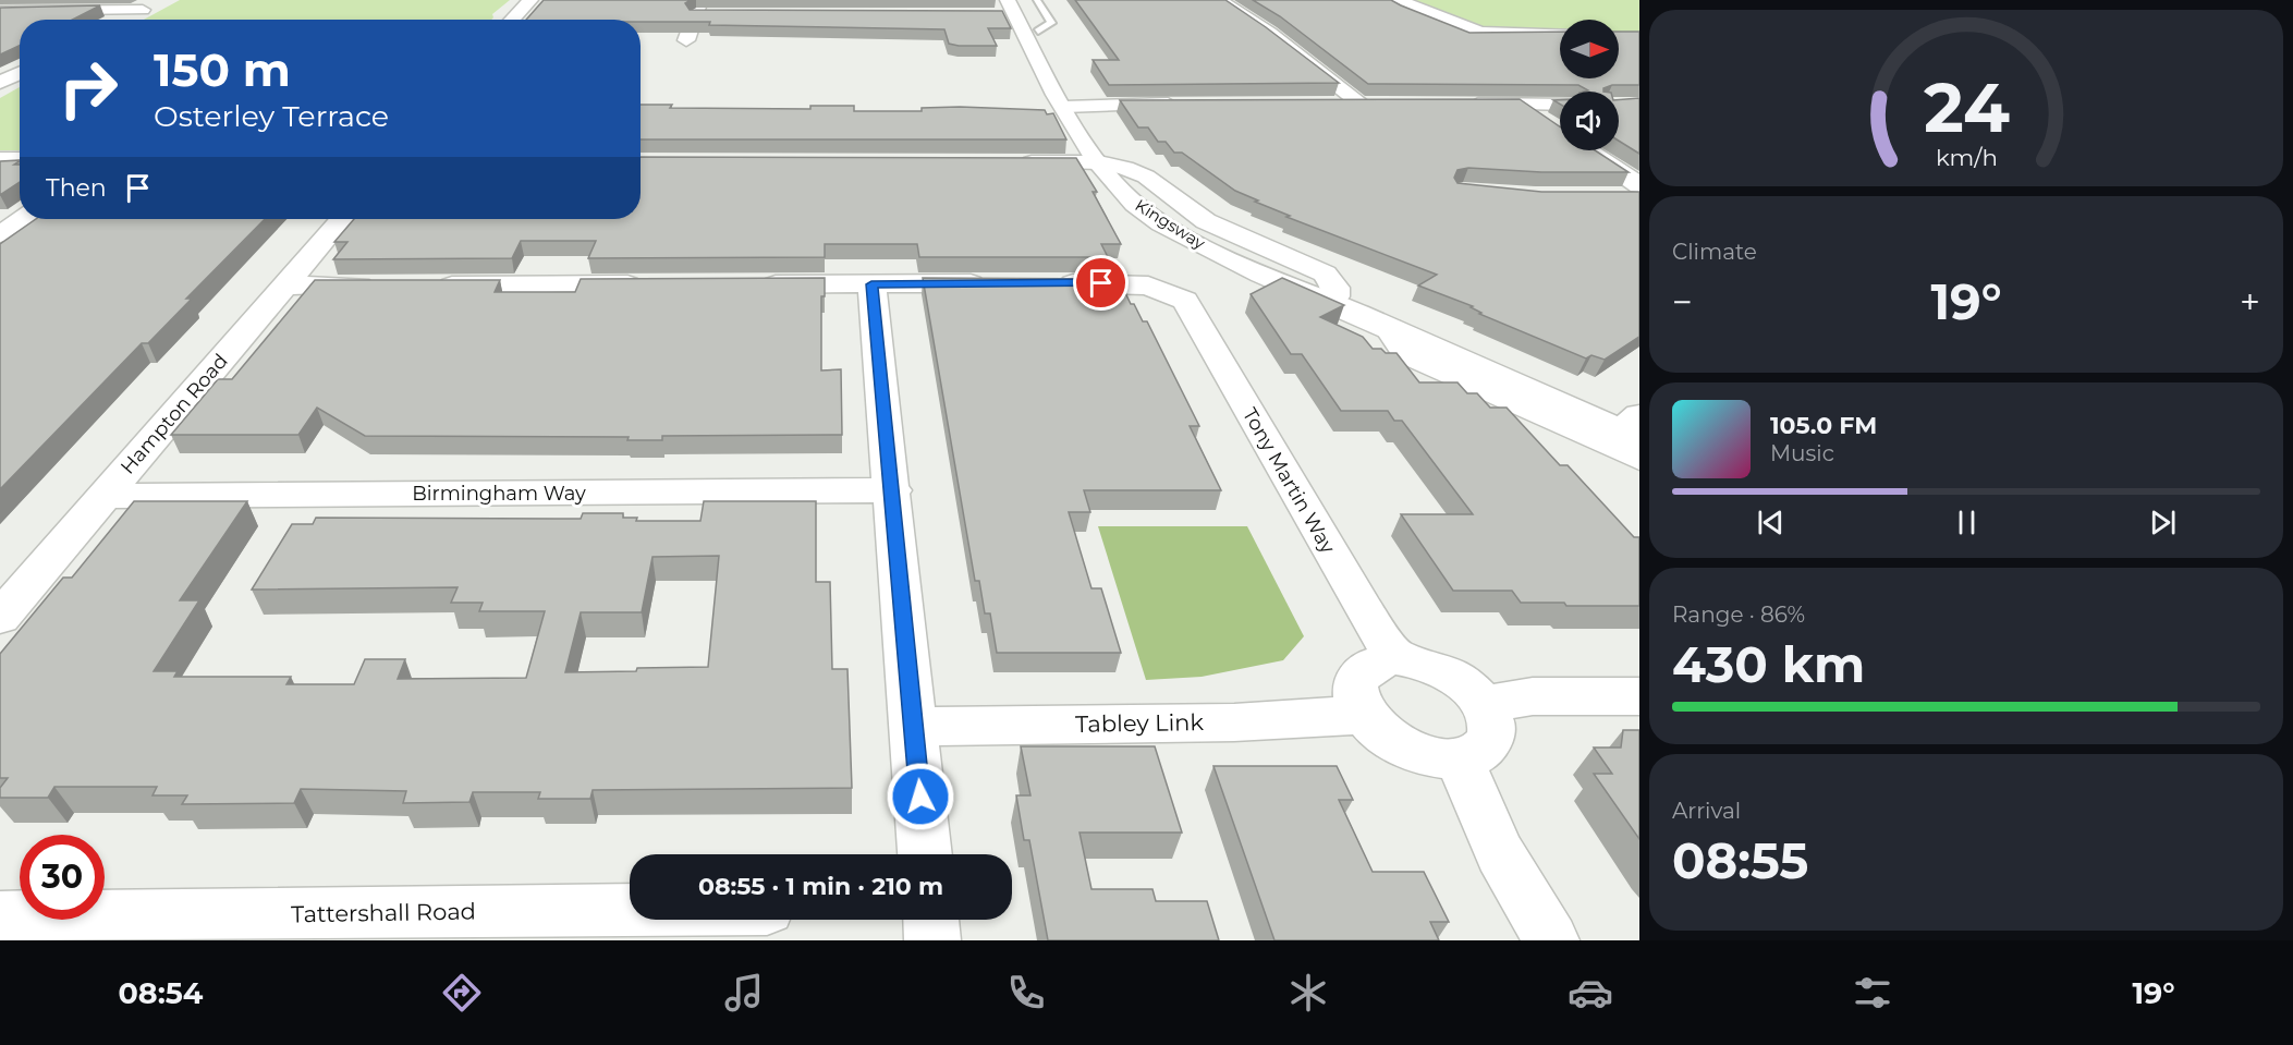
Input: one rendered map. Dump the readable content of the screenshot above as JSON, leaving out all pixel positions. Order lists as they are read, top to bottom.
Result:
{
  "streets": {
    "street": [
      "Kingsway",
      "Hampton Road",
      "Tony Martin Way",
      "Birmingham Way",
      "Tabley Link",
      "Tattershall Road"
    ]
  },
  "crossings": [
    ["Hampton Road", "Birmingham Way"],
    ["Tony Martin Way", "Tabley Link"]
  ],
  "north": "right",
  "page": {
    "turn": ["150 m", "Osterley Terrace"],
    "then": "Then",
    "tile": [
      "Climate",
      ["Range · 86%", "430 km"],
      ["Arrival", "08:55"]
    ],
    "heat": ["−", "19°", "+"],
    "song": ["105.0 FM", "Music"],
    "limit": "30",
    "trip": "08:55 · 1 min · 210 m",
    "tabs": ["08:54", "19°"],
    "gauge": ["24", "km/h"]
  }
}
